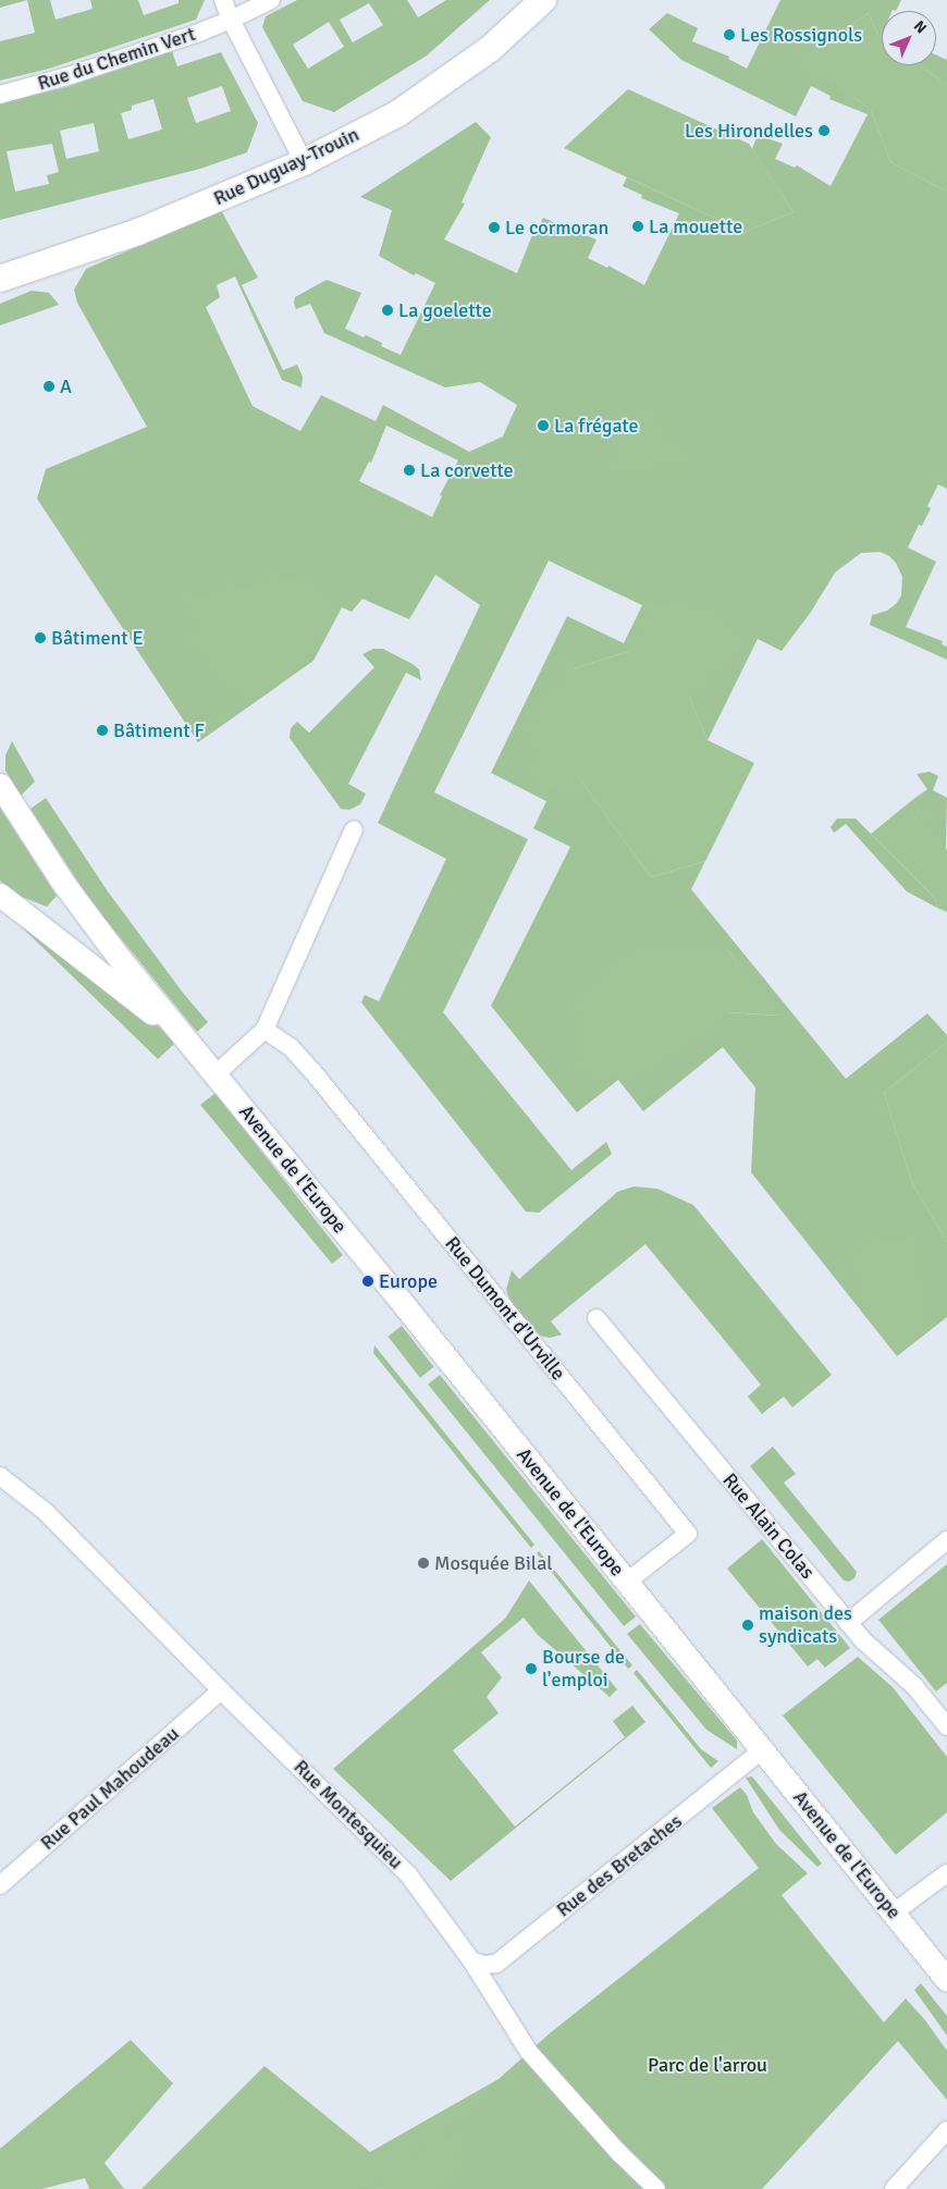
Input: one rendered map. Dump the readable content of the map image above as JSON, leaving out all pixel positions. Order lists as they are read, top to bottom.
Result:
{
  "streets": {
    "main road": ["Rue Duguay-Trouin"],
    "street": [
      "Rue du Chemin Vert",
      "Avenue de l'Europe",
      "Rue Dumont d'Urville",
      "Rue Alain Colas",
      "Rue Paul Mahoudeau",
      "Rue Montesquieu",
      "Rue des Bretaches"
    ]
  },
  "crossings": [
    ["Avenue de l'Europe", "Rue Dumont d'Urville"],
    ["Avenue de l'Europe", "Rue des Bretaches"],
    ["Rue Paul Mahoudeau", "Rue Montesquieu"],
    ["Rue Montesquieu", "Rue des Bretaches"]
  ],
  "parks": ["Parc de l'arrou"],
  "places": [
    "Les Rossignols",
    "Les Hirondelles",
    "La mouette",
    "Le cormoran",
    "La goelette",
    "A",
    "La frégate",
    "La corvette",
    "Bâtiment E",
    "Bâtiment F",
    "Europe",
    "Mosquée Bilal",
    "maison des syndicats",
    "Bourse de l'emploi"
  ],
  "north": "top right"
}
